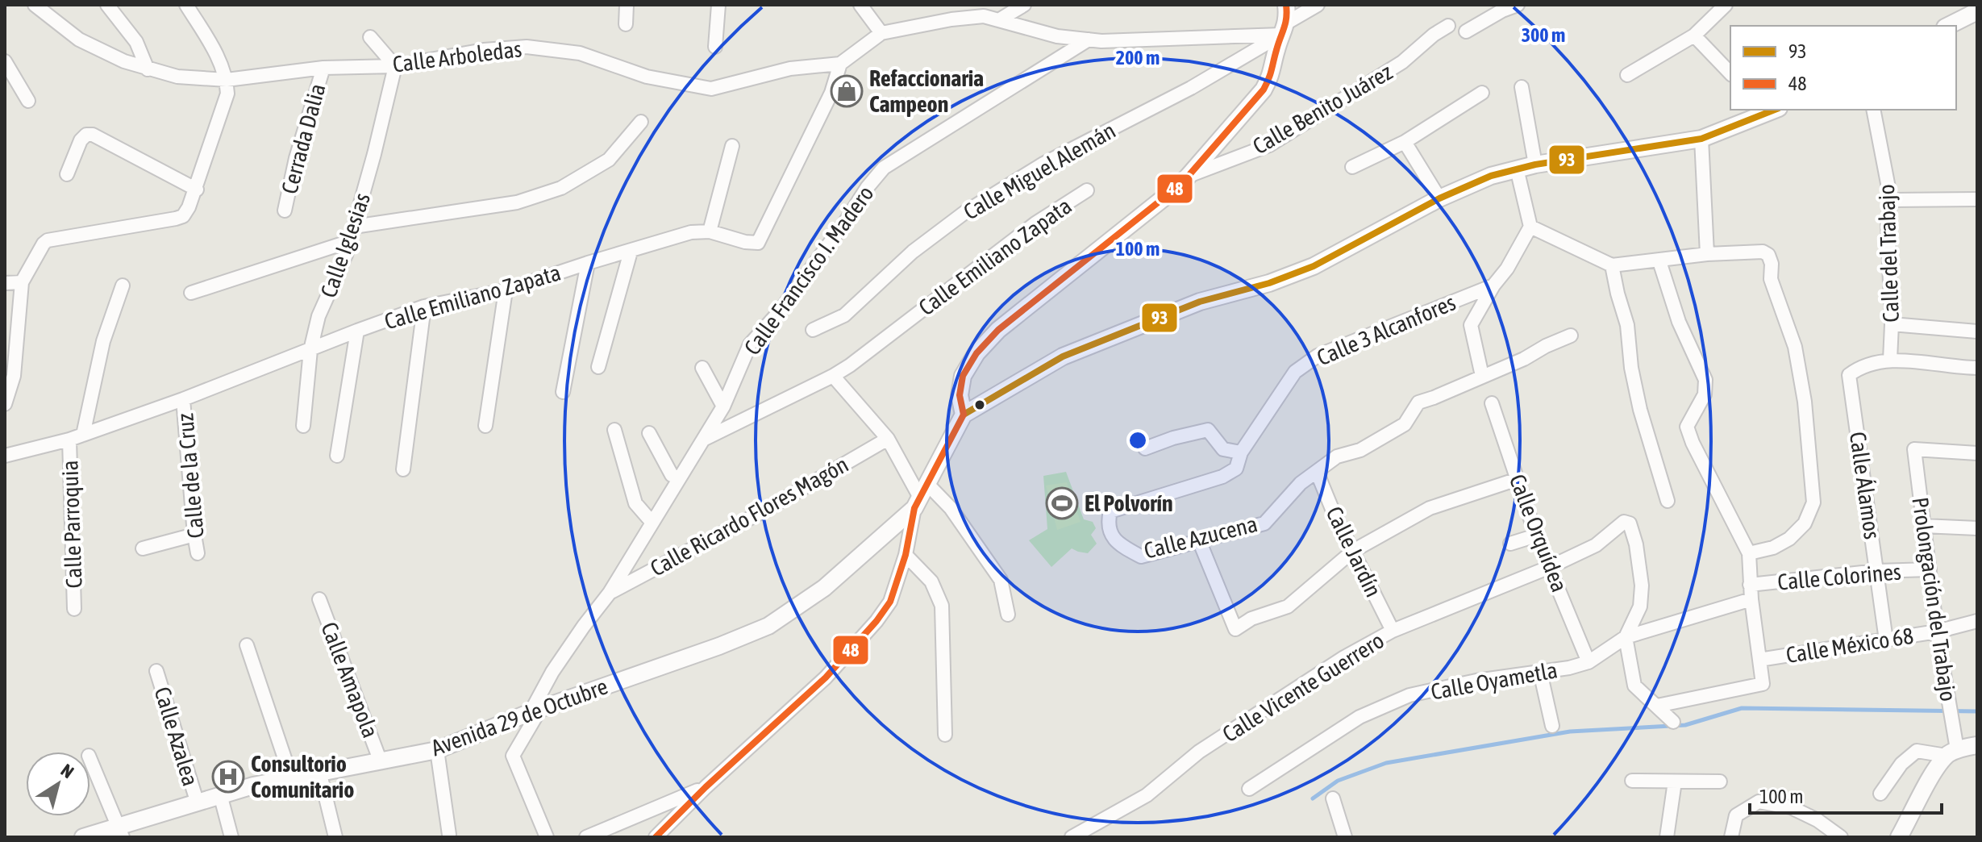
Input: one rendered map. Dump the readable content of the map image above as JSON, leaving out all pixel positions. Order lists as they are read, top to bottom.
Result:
{
  "streets": {
    "street": [
      "Calle Arboledas",
      "Calle Benito Juárez",
      "Cerrada Dalia",
      "Calle Miguel Alemán",
      "Calle Iglesias",
      "Calle del Trabajo",
      "Calle Emiliano Zapata",
      "Calle Francisco I. Madero",
      "Calle 3 Alcanfores",
      "Calle de la Cruz",
      "Calle Álamos",
      "Calle Ricardo Flores Magón",
      "Calle Parroquia",
      "Calle Orquídea",
      "Calle Azucena",
      "Calle Jardín",
      "Calle Colorines",
      "Prolongación del Trabajo",
      "Calle México 68",
      "Calle Amapola",
      "Calle Oyametla",
      "Calle Vicente Guerrero",
      "Avenida 29 de Octubre",
      "Calle Azalea"
    ]
  },
  "crossings": [
    ["Calle Arboledas", "Cerrada Dalia"],
    ["Calle Arboledas", "Calle Iglesias"],
    ["Calle Arboledas", "Calle Emiliano Zapata"],
    ["Calle Iglesias", "Calle Emiliano Zapata"],
    ["Calle del Trabajo", "Calle Álamos"],
    ["Calle Emiliano Zapata", "Calle Francisco I. Madero"],
    ["Calle Emiliano Zapata", "Calle de la Cruz"],
    ["Calle Emiliano Zapata", "Calle Parroquia"],
    ["Calle Francisco I. Madero", "Calle Ricardo Flores Magón"],
    ["Calle Francisco I. Madero", "Avenida 29 de Octubre"],
    ["Calle 3 Alcanfores", "Calle Azucena"],
    ["Calle Álamos", "Calle Colorines"],
    ["Calle Álamos", "Calle México 68"],
    ["Calle Orquídea", "Calle Oyametla"],
    ["Calle Orquídea", "Calle Vicente Guerrero"],
    ["Calle Azucena", "Calle Jardín"],
    ["Calle Jardín", "Calle Vicente Guerrero"],
    ["Calle Colorines", "Prolongación del Trabajo"],
    ["Prolongación del Trabajo", "Calle México 68"],
    ["Calle Amapola", "Avenida 29 de Octubre"],
    ["Calle Oyametla", "Calle Vicente Guerrero"],
    ["Avenida 29 de Octubre", "Calle Azalea"]
  ],
  "places": {
    "shop": ["Refaccionaria Campeon"],
    "sports": ["El Polvorín"],
    "hospital": ["Consultorio Comunitario"]
  },
  "lines": ["transit line 48", "transit line 93"],
  "legend": ["93", "48"],
  "scale_bar": "100 m",
  "north": "top right",
  "rings": ["300 m", "200 m", "100 m"]
}
